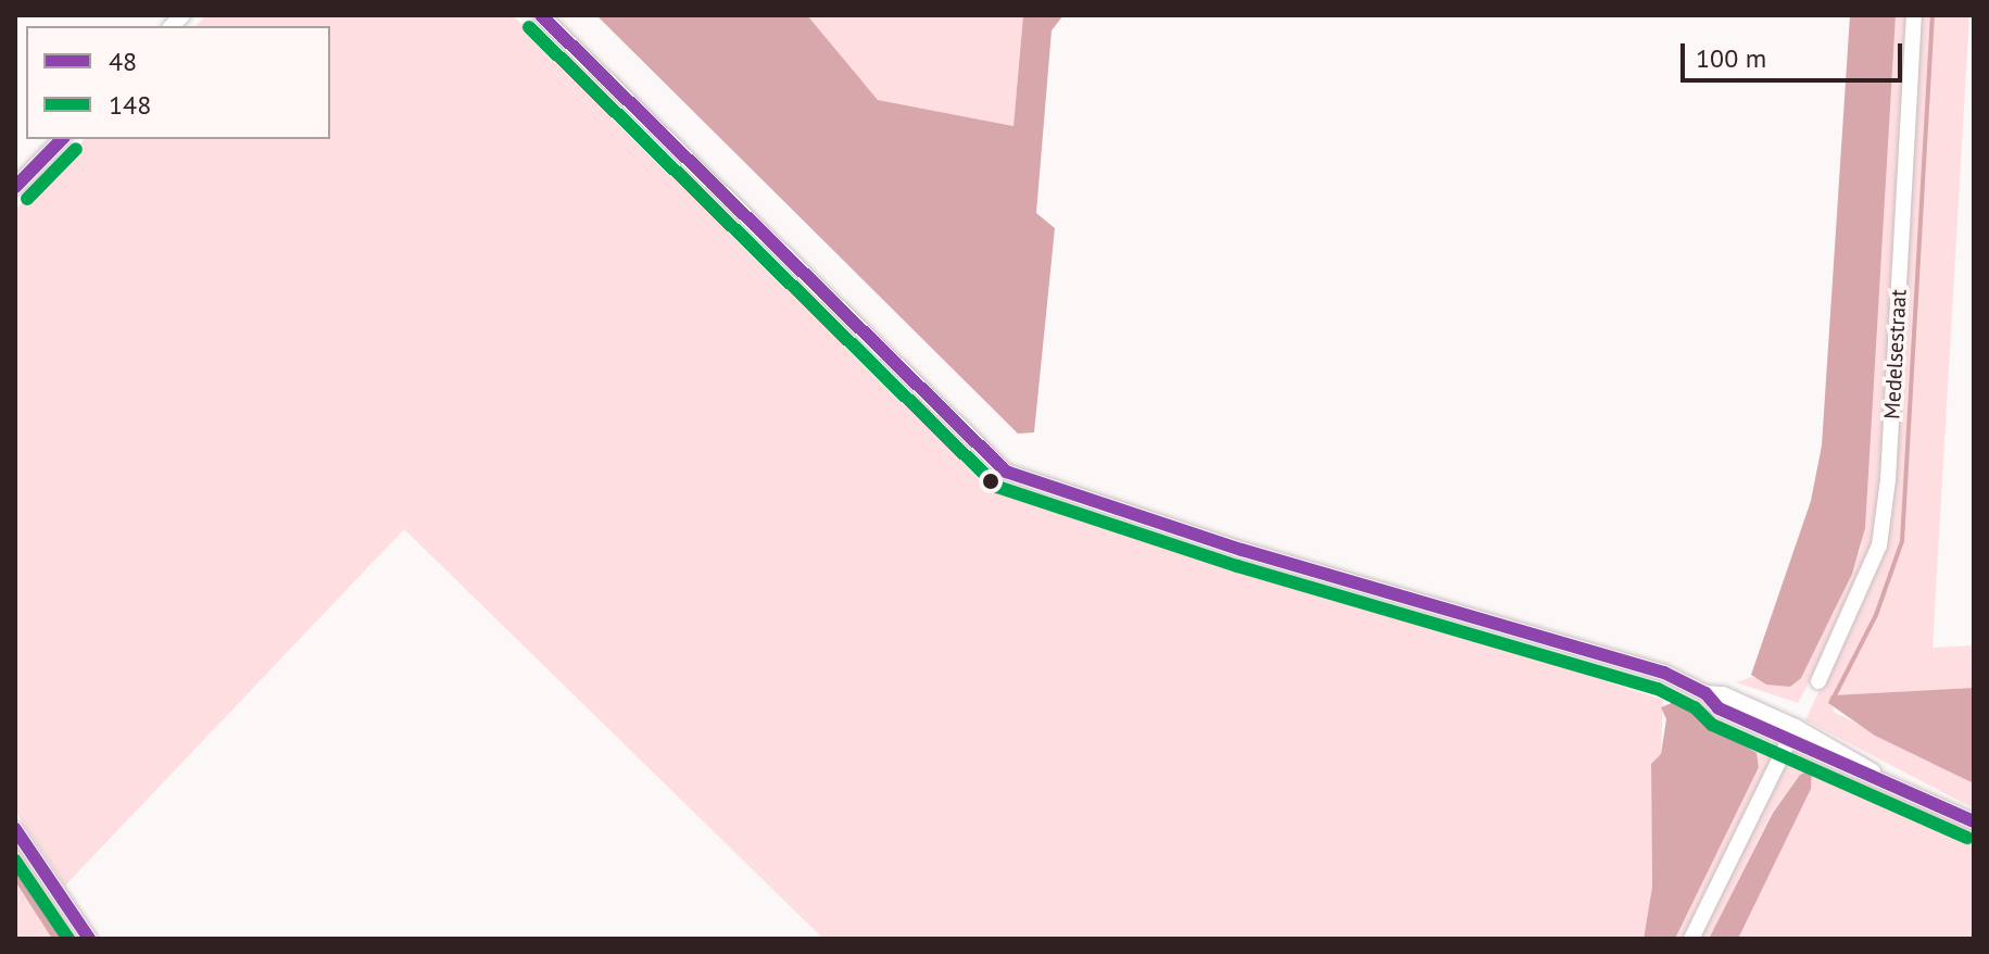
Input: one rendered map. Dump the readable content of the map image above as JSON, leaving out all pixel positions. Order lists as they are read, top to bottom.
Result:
{
  "streets": {
    "street": ["Medelsestraat"]
  },
  "lines": ["transit line 48", "transit line 148"],
  "legend": ["48", "148"],
  "scale_bar": "100 m"
}
